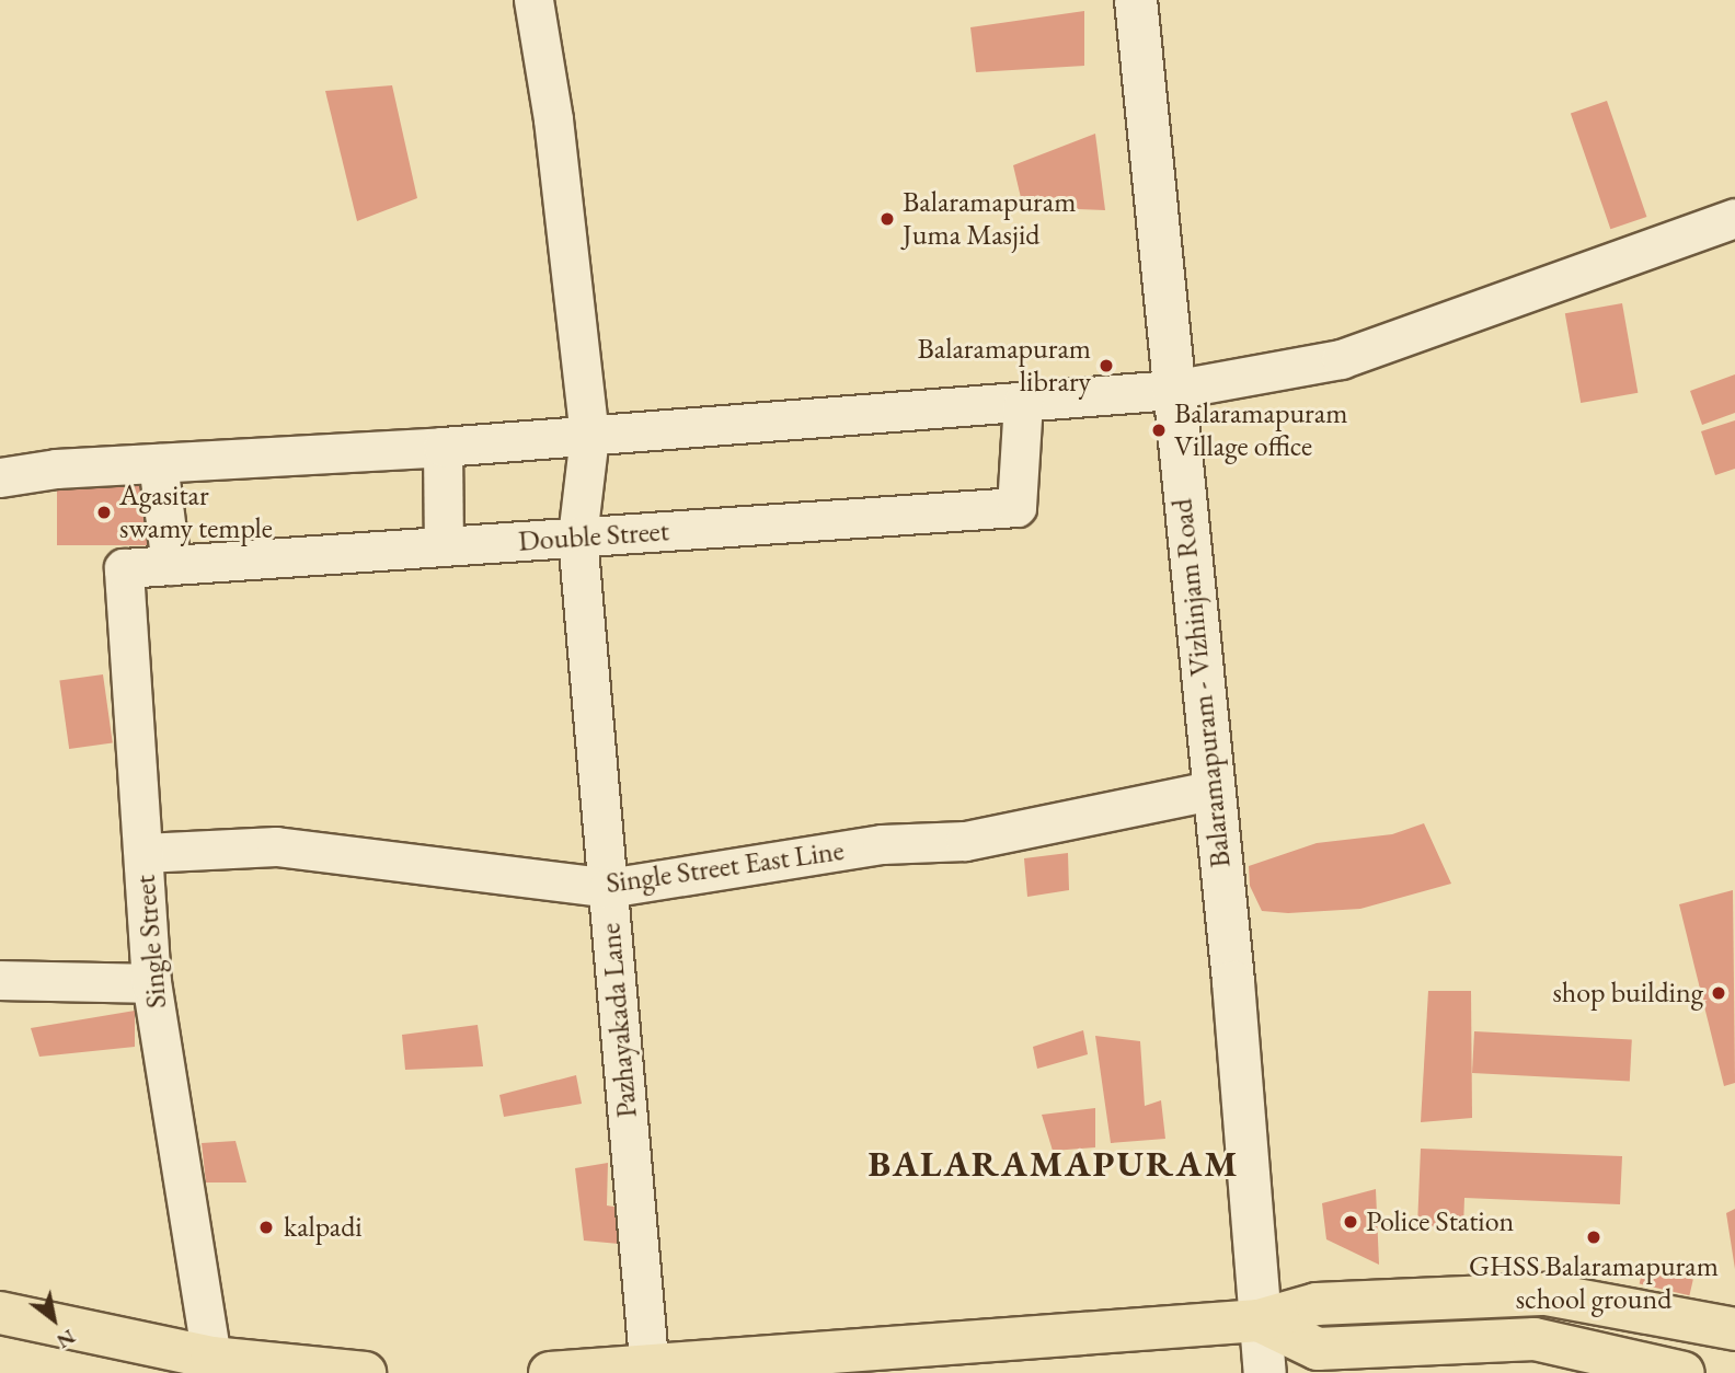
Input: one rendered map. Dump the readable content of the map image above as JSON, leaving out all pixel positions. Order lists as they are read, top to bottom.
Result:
{
  "streets": {
    "main road": ["Balaramapuram - Vizhinjam Road"],
    "street": [
      "Double Street",
      "Single Street East Line",
      "Single Street",
      "Pazhayakada Lane"
    ]
  },
  "crossings": [
    ["Double Street", "Single Street"],
    ["Double Street", "Pazhayakada Lane"],
    ["Balaramapuram - Vizhinjam Road", "Single Street East Line"],
    ["Single Street East Line", "Single Street"],
    ["Single Street East Line", "Pazhayakada Lane"]
  ],
  "districts": ["BALARAMAPURAM"],
  "places": [
    "Balaramapuram Juma Masjid",
    "Balaramapuram library",
    "Balaramapuram Village office",
    "Agasitar swamy temple",
    "shop building",
    "Police Station",
    "kalpadi",
    "GHSS Balaramapuram school ground"
  ],
  "north": "bottom right"
}
